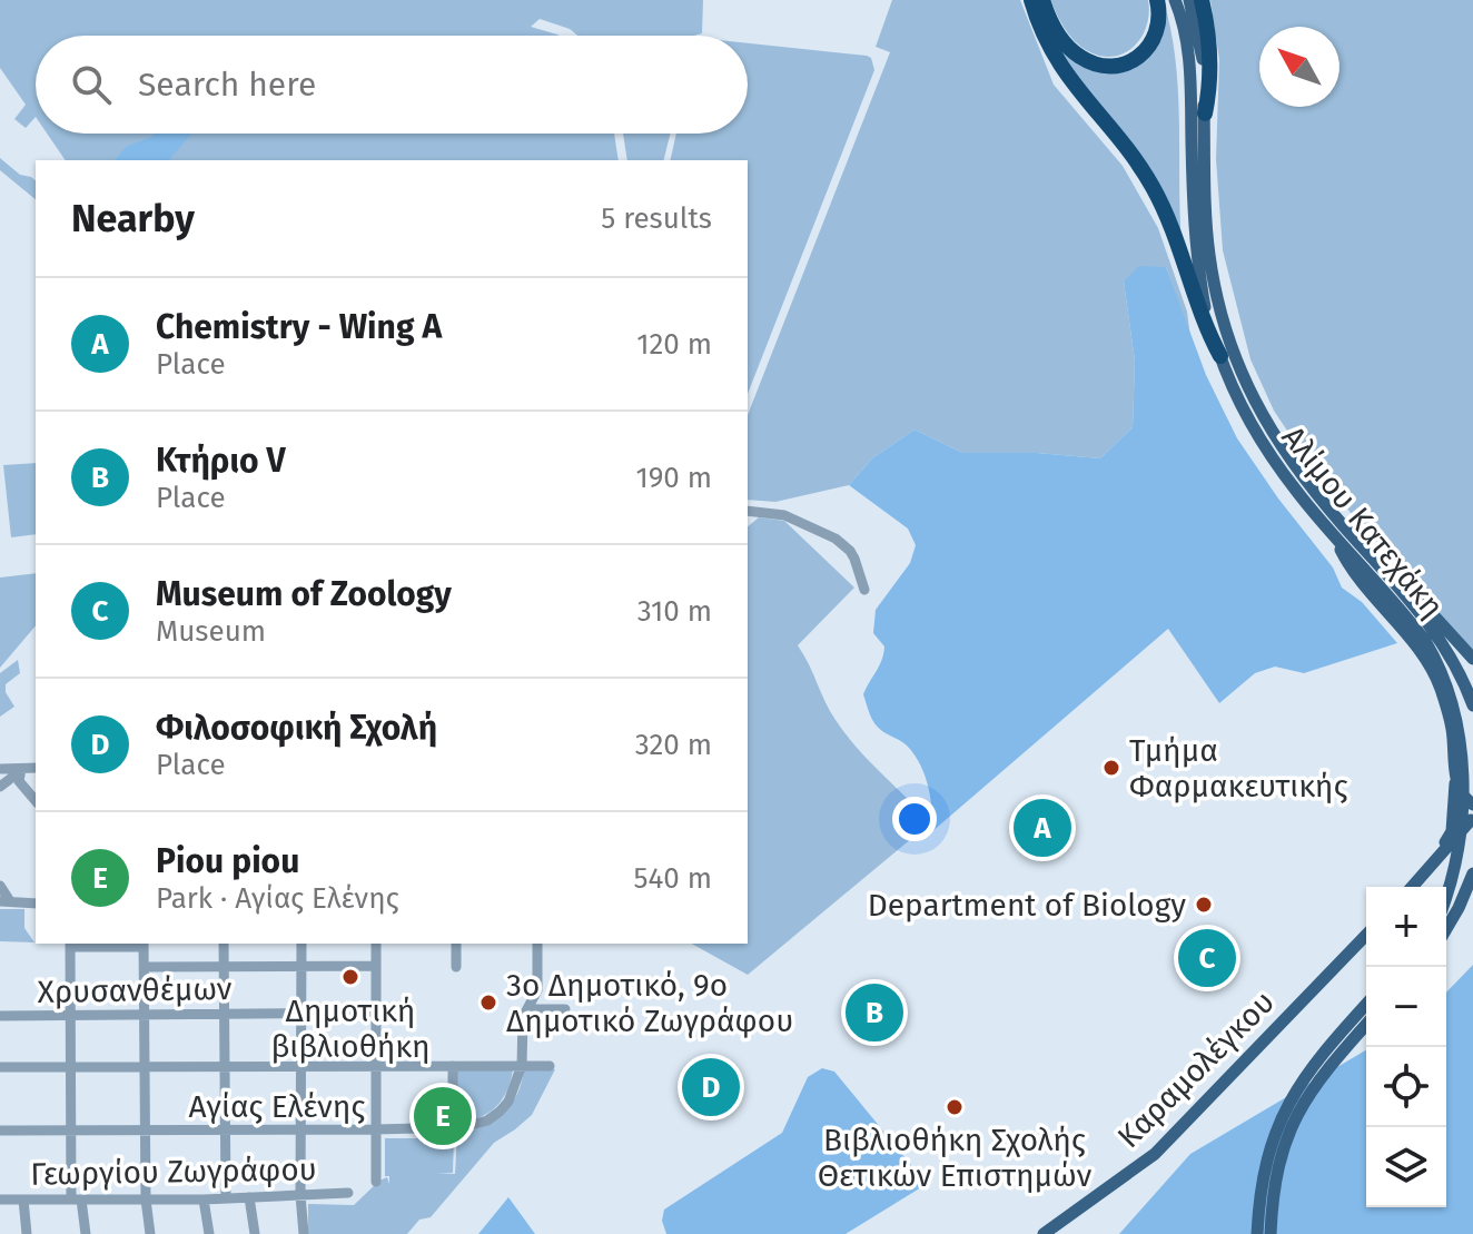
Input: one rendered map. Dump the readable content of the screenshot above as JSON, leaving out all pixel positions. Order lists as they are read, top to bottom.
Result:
{
  "streets": {
    "main road": ["Αλίμου Κατεχάκη", "Καραμολέγκου"],
    "street": ["Χρυσανθέμων", "Αγίας Ελένης", "Γεωργίου Ζωγράφου"]
  },
  "places": [
    "Τμήμα Φαρμακευτικής",
    "Department of Biology",
    "Δημοτική βιβλιοθήκη",
    "3ο Δημοτικό, 9ο Δημοτικό Ζωγράφου",
    "Βιβλιοθήκη Σχολής Θετικών Επιστημών"
  ],
  "north": "top left",
  "page": {
    "search": "Search here",
    "heading": ["Nearby", "5 results"],
    "list": [
      {
        "mark": "A",
        "name": "Chemistry - Wing Α",
        "note": "Place",
        "value": "120 m"
      },
      {
        "mark": "B",
        "name": "Κτήριο V",
        "note": "Place",
        "value": "190 m"
      },
      {
        "mark": "C",
        "name": "Museum of Zoology",
        "note": "Museum",
        "value": "310 m"
      },
      {
        "mark": "D",
        "name": "Φιλοσοφική Σχολή",
        "note": "Place",
        "value": "320 m"
      },
      {
        "mark": "E",
        "name": "Piou piou",
        "note": "Park · Αγίας Ελένης",
        "value": "540 m"
      }
    ],
    "pins": [
      "A",
      "C",
      "B",
      "D",
      "E"
    ],
    "map_buttons": ["+", "−"]
  }
}
